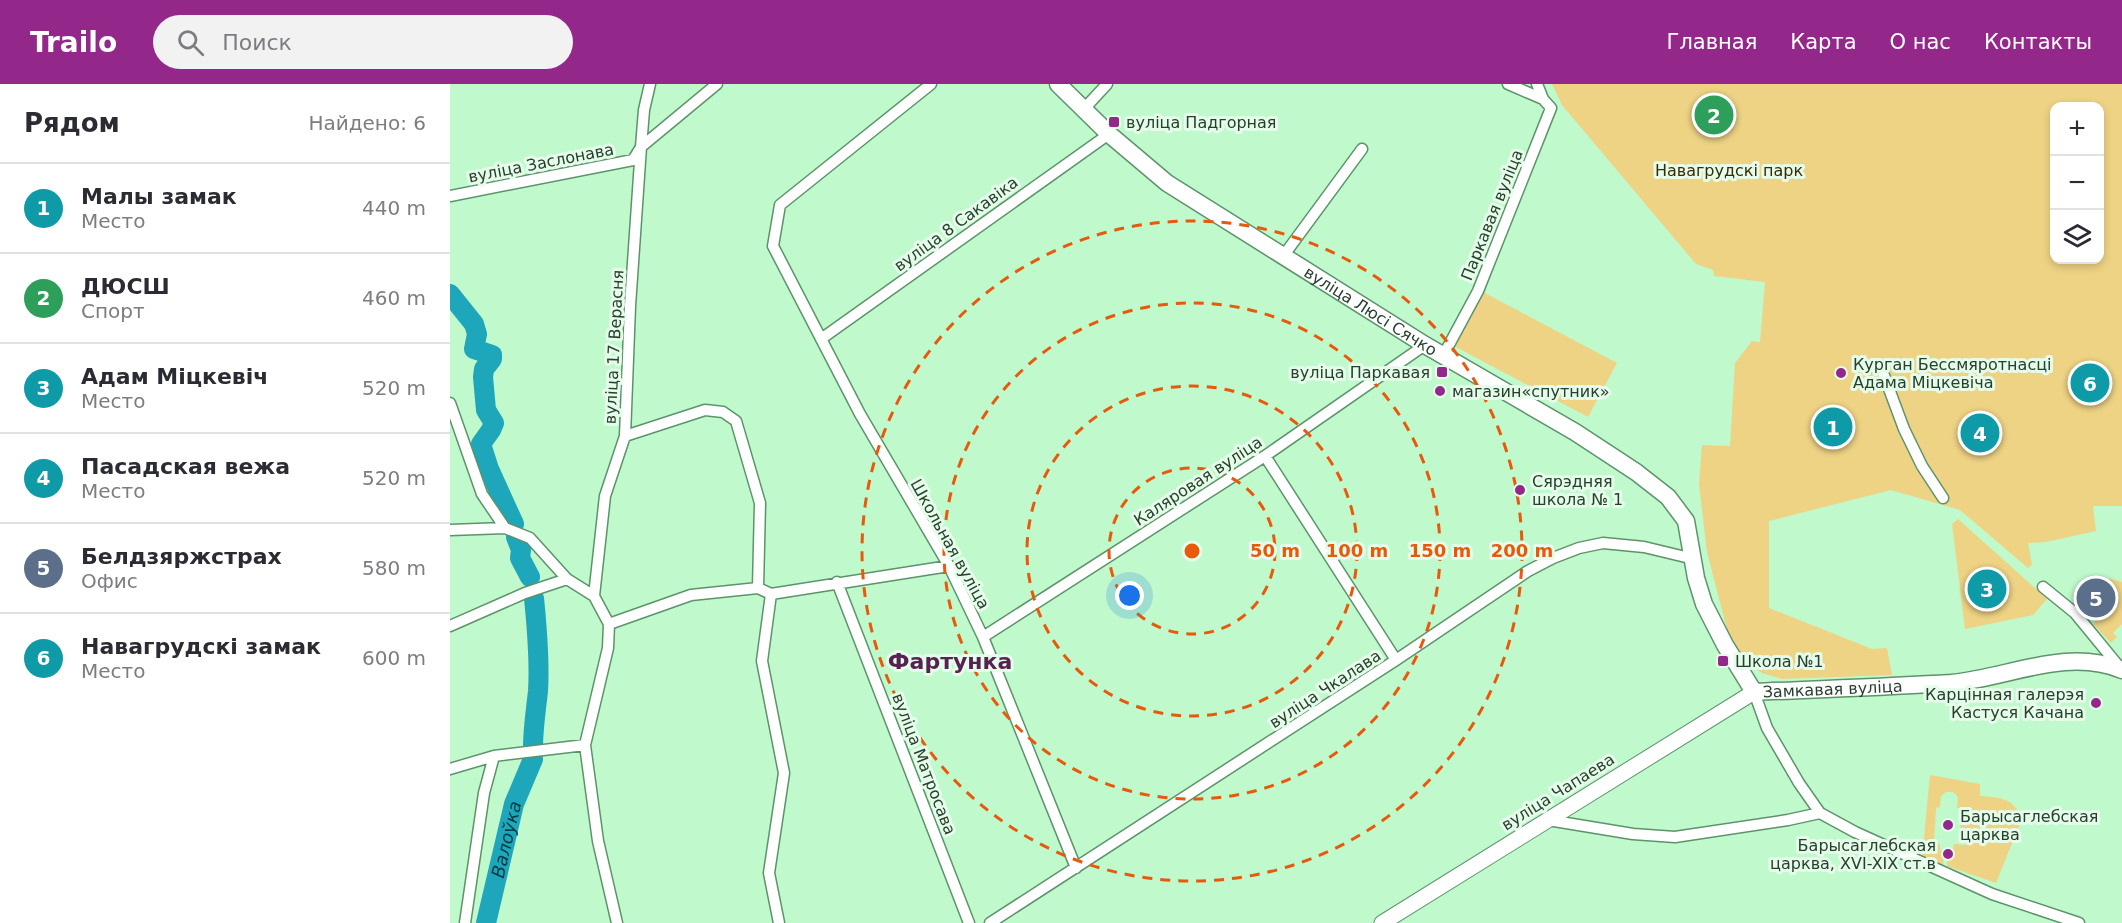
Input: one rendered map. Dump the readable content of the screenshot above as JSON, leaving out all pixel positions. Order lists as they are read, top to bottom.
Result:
{
  "streets": {
    "main road": ["вуліца Люсі Сячко", "Замкавая вуліца"],
    "street": [
      "вуліца Заслонава",
      "Паркавая вуліца",
      "вуліца 8 Сакавіка",
      "вуліца 17 Верасня",
      "Каляровая вуліца",
      "Школьная вуліца",
      "вуліца Чкалава",
      "вуліца Матросава",
      "вуліца Чапаева"
    ]
  },
  "crossings": [
    ["вуліца Заслонава", "вуліца 17 Верасня"],
    ["Паркавая вуліца", "вуліца Люсі Сячко"],
    ["вуліца 8 Сакавіка", "вуліца Люсі Сячко"],
    ["вуліца 8 Сакавіка", "Школьная вуліца"],
    ["вуліца Люсі Сячко", "Каляровая вуліца"],
    ["вуліца Люсі Сячко", "Замкавая вуліца"],
    ["вуліца Люсі Сячко", "вуліца Чкалава"],
    ["вуліца Люсі Сячко", "вуліца Чапаева"],
    ["Каляровая вуліца", "Школьная вуліца"],
    ["Школьная вуліца", "вуліца Чкалава"],
    ["Замкавая вуліца", "вуліца Чапаева"]
  ],
  "districts": ["Фартунка"],
  "water": ["Валоўка"],
  "parks": ["Навагрудскі парк"],
  "places": {
    "transit": ["вуліца Падгорная", "вуліца Паркавая", "Школа №1"],
    "other": [
      "Курган Бессмяротнасці Адама Міцкевіча",
      "магазин«спутник»",
      "Сярэдняя школа № 1",
      "Карцінная галерэя Кастуся Качана",
      "Барысаглебская царква",
      "Барысаглебская царква, XVI-XIX ст.в"
    ]
  },
  "page": {
    "header": "Trailo",
    "search": "Поиск",
    "nav": [
      "Главная",
      "Карта",
      "О нас",
      "Контакты"
    ],
    "heading": ["Рядом", "Найдено: 6"],
    "pins": [
      "2",
      "6",
      "1",
      "4",
      "3",
      "5"
    ],
    "map_buttons": ["+", "−"],
    "list": [
      {
        "mark": "1",
        "name": "Малы замак",
        "note": "Место",
        "value": "440 m"
      },
      {
        "mark": "2",
        "name": "ДЮСШ",
        "note": "Спорт",
        "value": "460 m"
      },
      {
        "mark": "3",
        "name": "Адам Міцкевіч",
        "note": "Место",
        "value": "520 m"
      },
      {
        "mark": "4",
        "name": "Пасадская вежа",
        "note": "Место",
        "value": "520 m"
      },
      {
        "mark": "5",
        "name": "Белдзяржстрах",
        "note": "Офис",
        "value": "580 m"
      },
      {
        "mark": "6",
        "name": "Навагрудскі замак",
        "note": "Место",
        "value": "600 m"
      }
    ]
  },
  "rings": [
    "50 m",
    "100 m",
    "150 m",
    "200 m"
  ]
}
